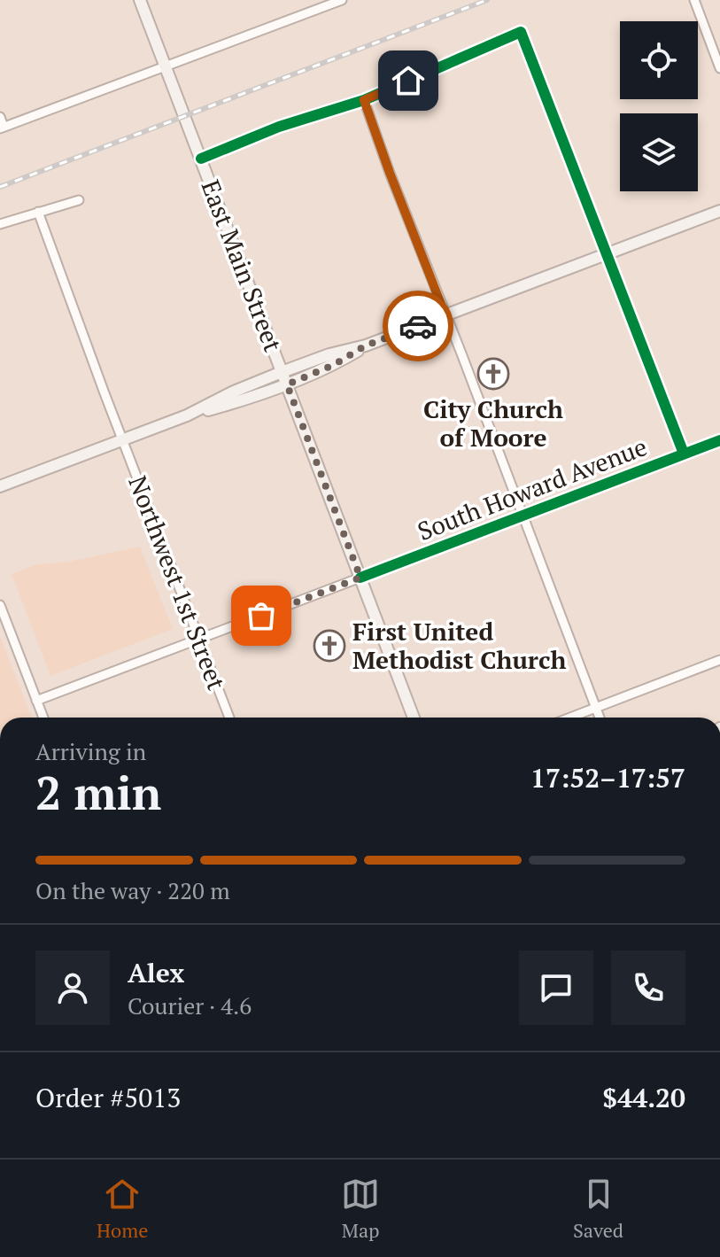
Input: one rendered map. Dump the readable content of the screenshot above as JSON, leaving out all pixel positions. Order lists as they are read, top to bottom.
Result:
{
  "streets": {
    "main road": ["East Main Street"],
    "street": ["South Howard Avenue", "Northwest 1st Street"]
  },
  "crossings": [
    ["East Main Street", "South Howard Avenue"]
  ],
  "places": {
    "church": ["City Church of Moore", "First United Methodist Church"]
  },
  "page": {
    "heading": ["2 min", "Arriving in", "17:52–17:57"],
    "panel": [
      "Alex",
      "Courier · 4.6",
      "Order #5013",
      "$44.20"
    ],
    "bar": "On the way · 220 m",
    "tabs": ["Home", "Map", "Saved"]
  }
}
